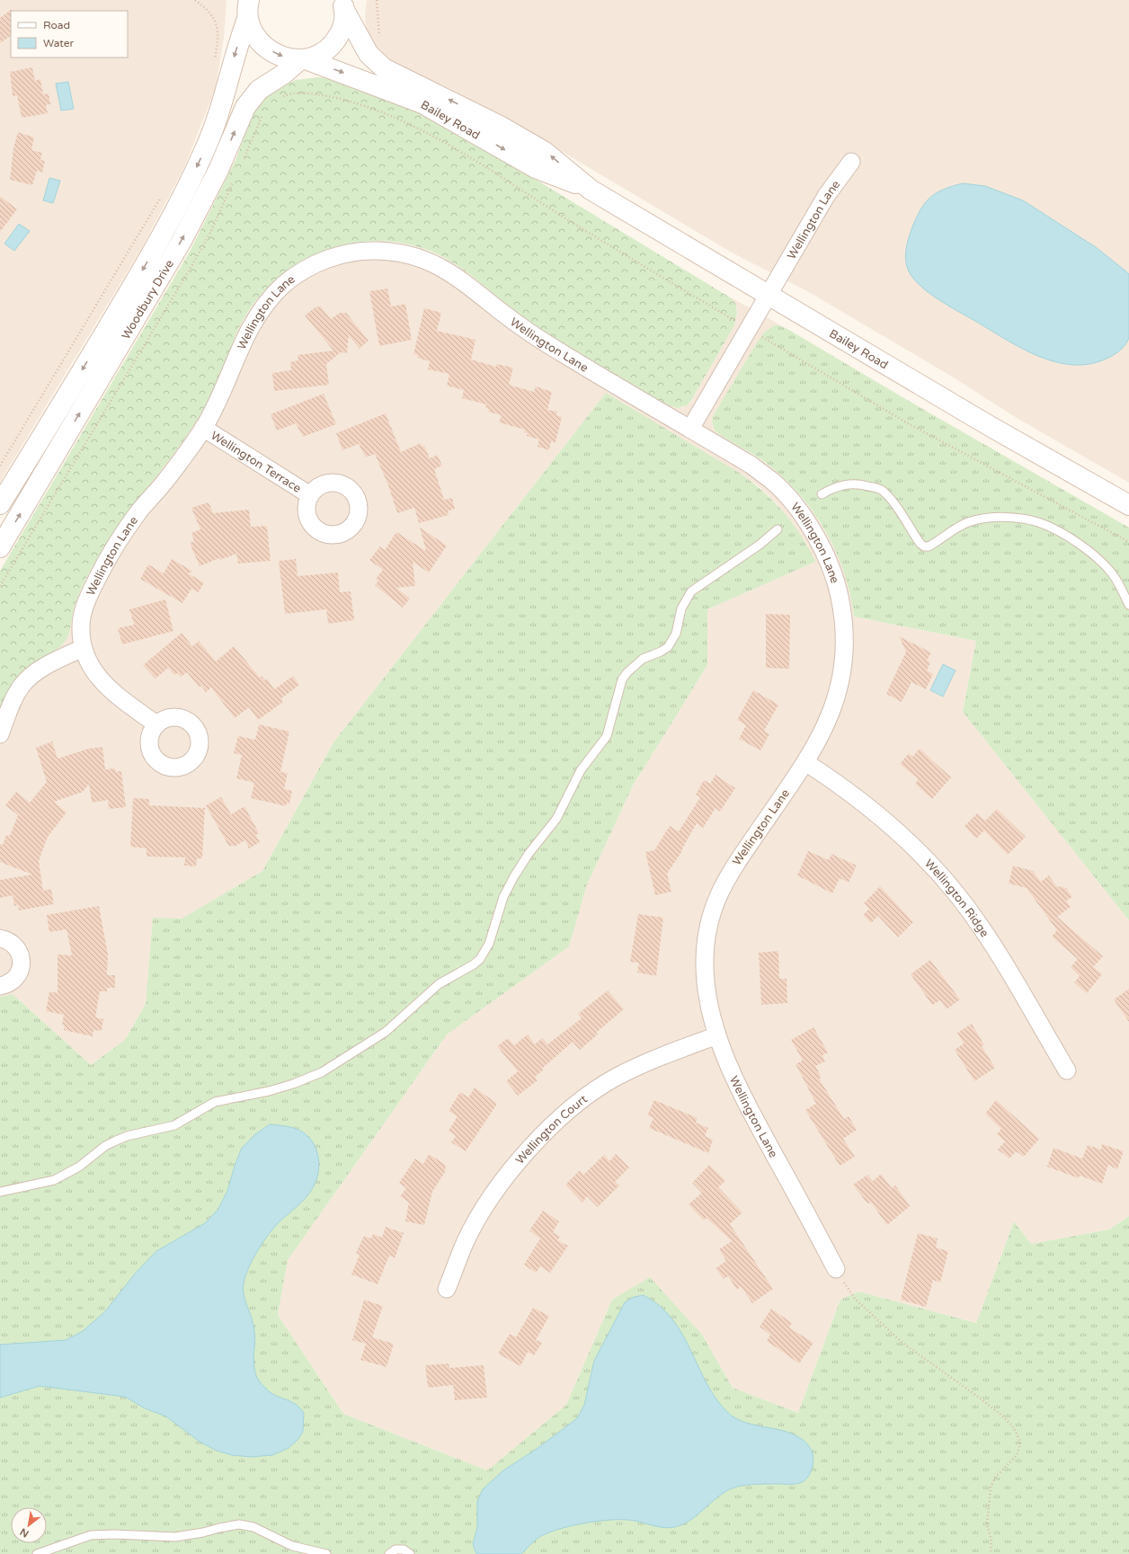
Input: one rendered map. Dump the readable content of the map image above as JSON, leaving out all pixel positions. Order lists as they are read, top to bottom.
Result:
{
  "streets": {
    "main road": ["Bailey Road", "Woodbury Drive"],
    "street": [
      "Wellington Lane",
      "Wellington Terrace",
      "Wellington Ridge",
      "Wellington Court"
    ]
  },
  "crossings": [
    ["Bailey Road", "Wellington Lane"],
    ["Bailey Road", "Woodbury Drive"],
    ["Wellington Lane", "Wellington Terrace"],
    ["Wellington Lane", "Wellington Ridge"],
    ["Wellington Lane", "Wellington Court"]
  ],
  "legend": ["Road", "Water"],
  "north": "bottom left"
}
